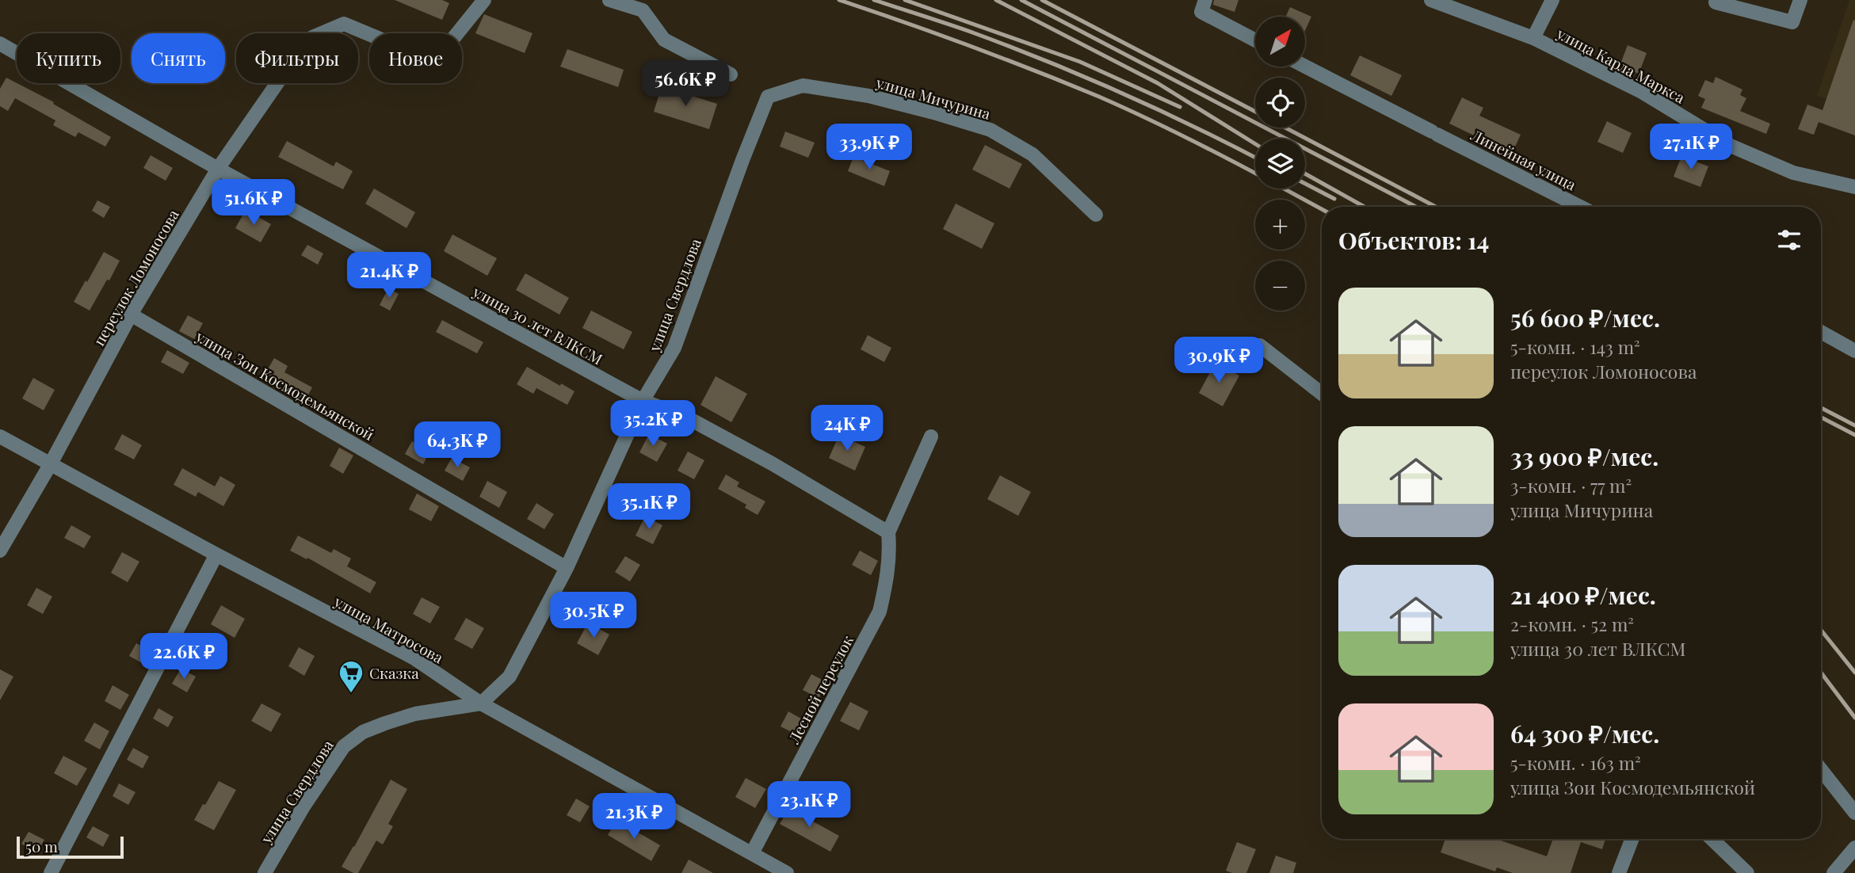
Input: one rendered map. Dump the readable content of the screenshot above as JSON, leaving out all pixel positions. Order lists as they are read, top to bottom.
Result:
{
  "streets": {
    "street": [
      "улица Карла Маркса",
      "улица Мичурина",
      "Линейная улица",
      "переулок Ломоносова",
      "улица Свердлова",
      "улица 30 лет ВЛКСМ",
      "улица Зои Космодемьянской",
      "улица Матросова",
      "Лесной переулок"
    ]
  },
  "crossings": [
    ["улица Мичурина", "улица Свердлова"],
    ["переулок Ломоносова", "улица 30 лет ВЛКСМ"],
    ["переулок Ломоносова", "улица Зои Космодемьянской"],
    ["переулок Ломоносова", "улица Матросова"],
    ["улица Свердлова", "улица 30 лет ВЛКСМ"],
    ["улица Свердлова", "улица Зои Космодемьянской"],
    ["улица Свердлова", "улица Матросова"],
    ["улица 30 лет ВЛКСМ", "Лесной переулок"],
    ["улица Матросова", "Лесной переулок"]
  ],
  "places": {
    "supermarket": ["Сказка"]
  },
  "scale_bar": "50 m",
  "north": "top right",
  "page": {
    "map_buttons": ["+", "−"],
    "chip": [
      "Купить",
      "Снять",
      "Фильтры",
      "Новое"
    ],
    "price": [
      "56.6K ₽",
      "33.9K ₽",
      "27.1K ₽",
      "51.6K ₽",
      "21.4K ₽",
      "30.9K ₽",
      "35.2K ₽",
      "24K ₽",
      "64.3K ₽",
      "35.1K ₽",
      "30.5K ₽",
      "22.6K ₽",
      "23.1K ₽",
      "21.3K ₽"
    ],
    "heading": "Объектов: 14",
    "list": [
      {
        "name": "56 600 ₽/мес.",
        "note": "5-комн. · 143 m² · переулок Ломоносова"
      },
      {
        "name": "33 900 ₽/мес.",
        "note": "3-комн. · 77 m² · улица Мичурина"
      },
      {
        "name": "21 400 ₽/мес.",
        "note": "2-комн. · 52 m² · улица 30 лет ВЛКСМ"
      },
      {
        "name": "64 300 ₽/мес.",
        "note": "5-комн. · 163 m² · улица Зои Космодемьянской"
      }
    ],
    "scale": "50 m"
  }
}
